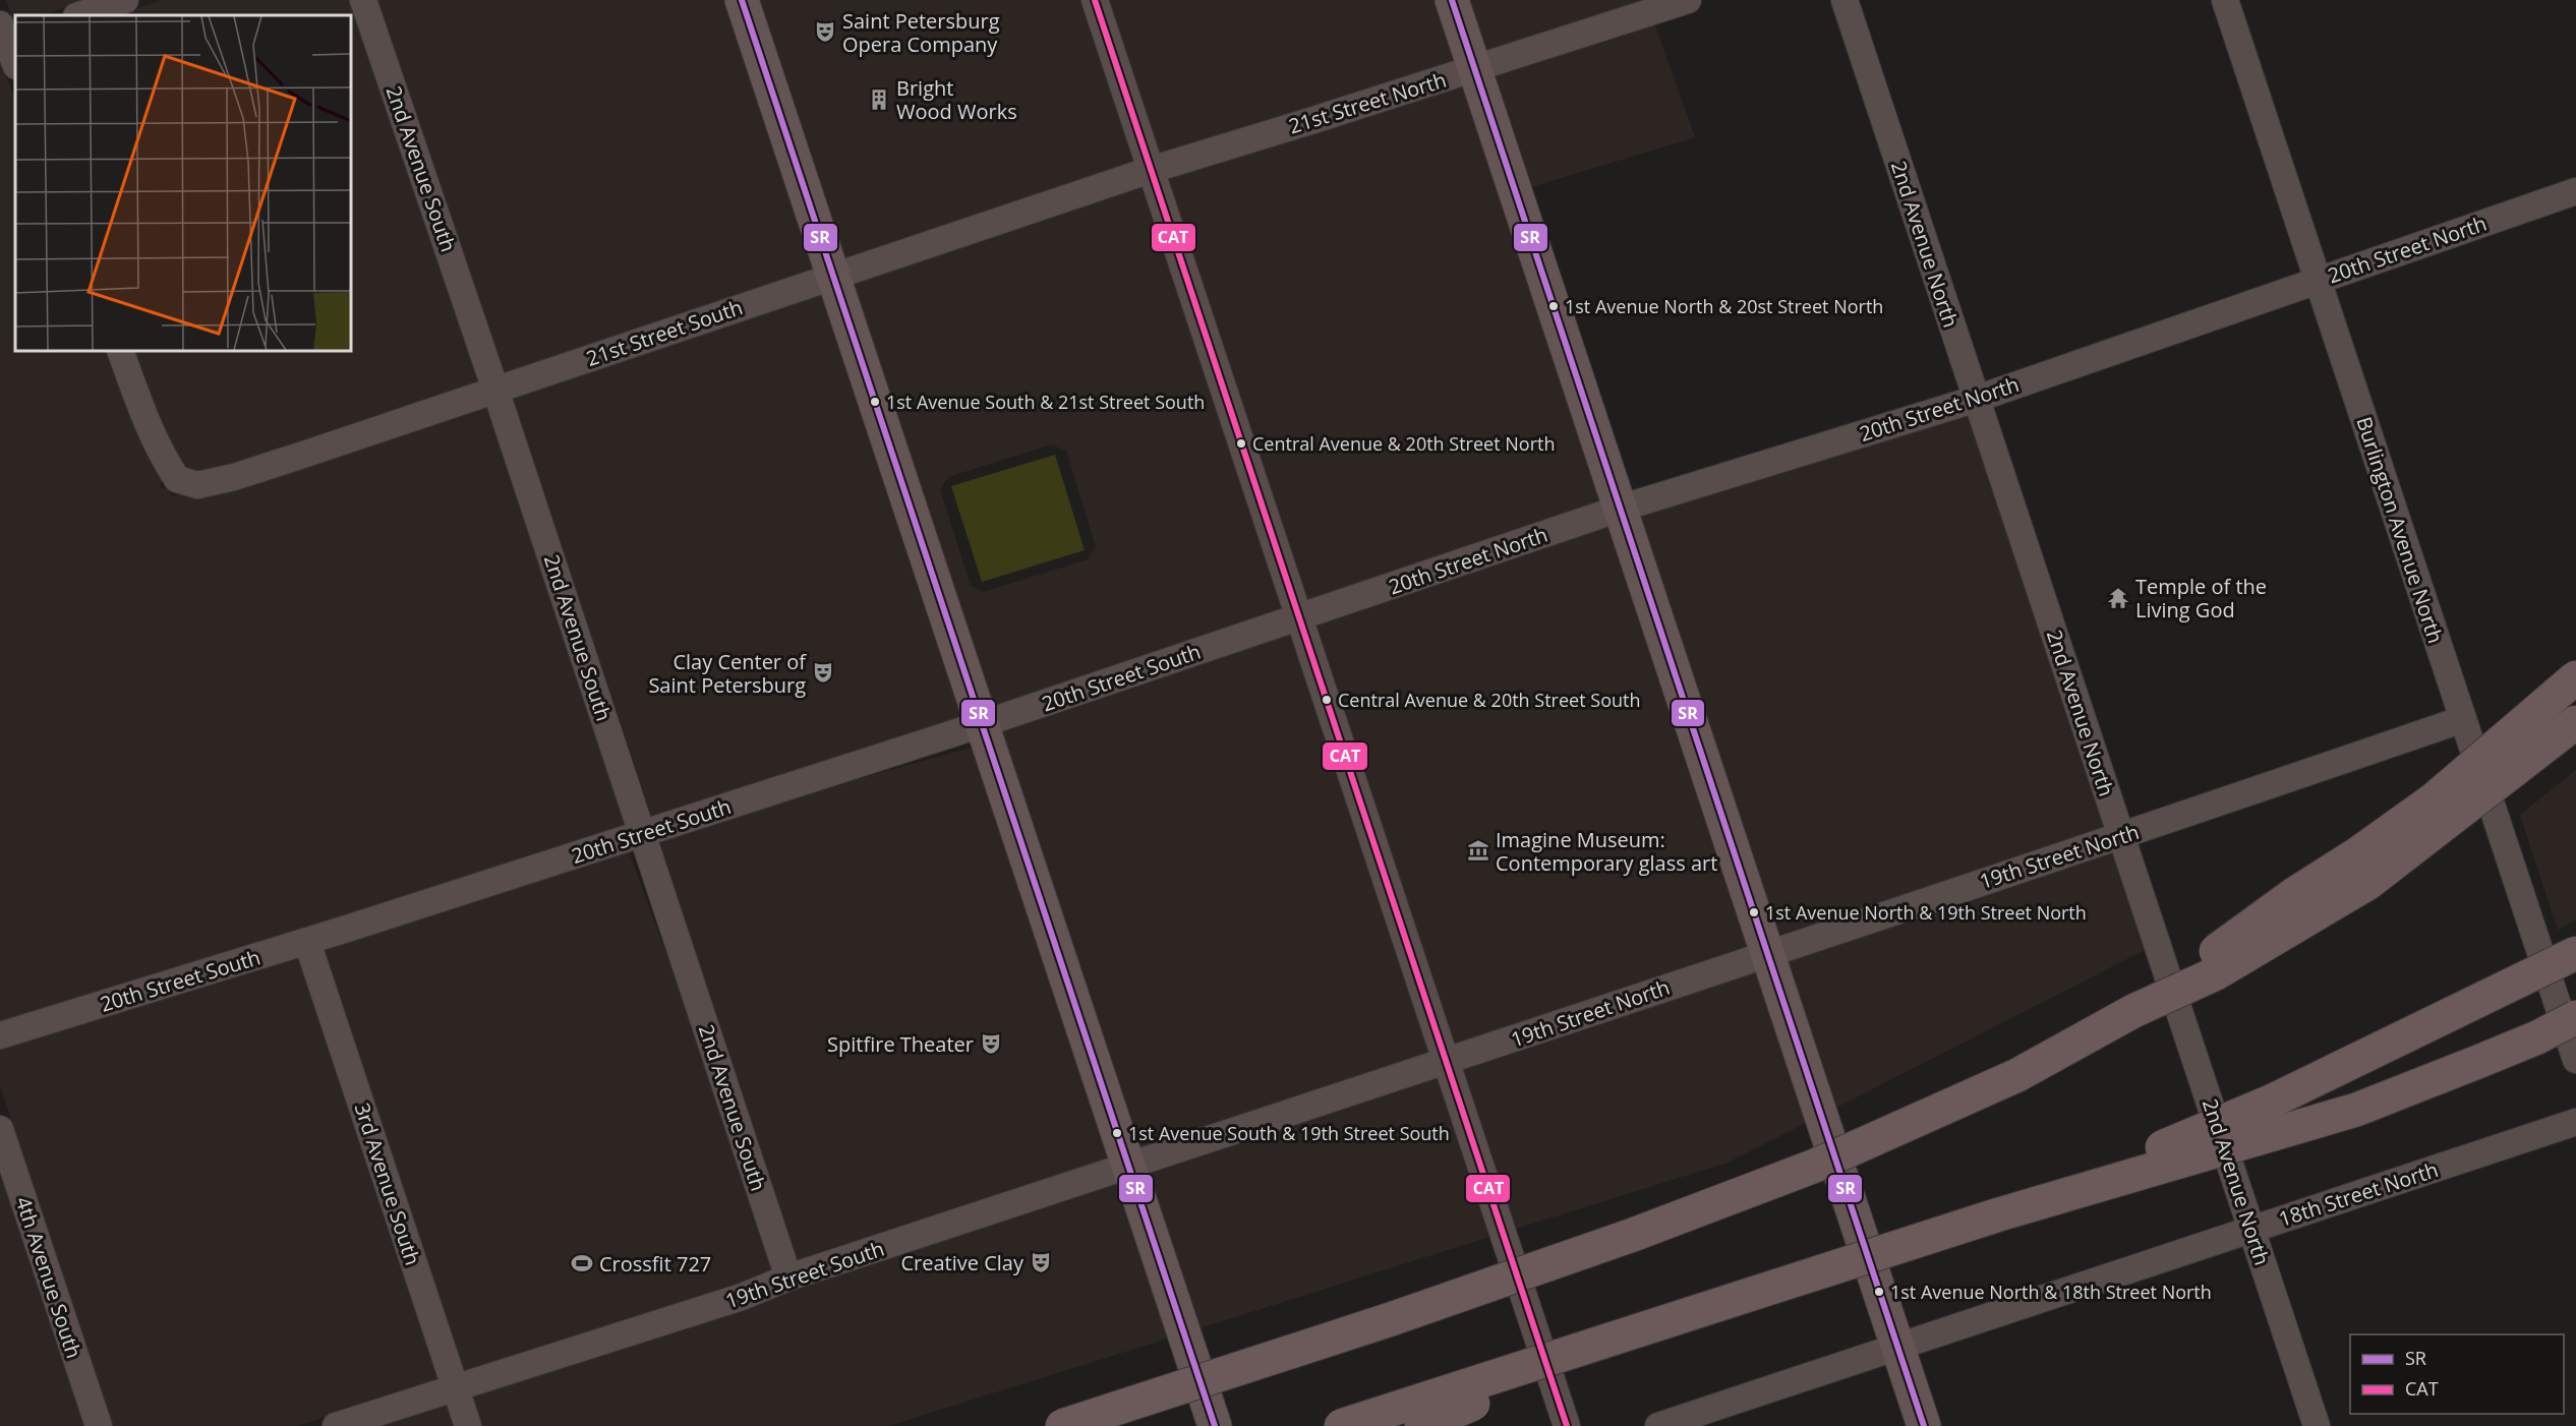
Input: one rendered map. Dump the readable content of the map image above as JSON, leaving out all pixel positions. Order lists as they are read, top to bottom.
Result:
{
  "streets": {
    "street": [
      "21st Street North",
      "2nd Avenue South",
      "2nd Avenue North",
      "20th Street North",
      "21st Street South",
      "Burlington Avenue North",
      "20th Street South",
      "19th Street North",
      "3rd Avenue South",
      "18th Street North",
      "19th Street South",
      "4th Avenue South"
    ]
  },
  "crossings": [
    ["21st Street North", "21st Street South"],
    ["2nd Avenue South", "21st Street South"],
    ["2nd Avenue South", "20th Street South"],
    ["2nd Avenue South", "19th Street South"],
    ["2nd Avenue North", "20th Street North"],
    ["2nd Avenue North", "19th Street North"],
    ["2nd Avenue North", "18th Street North"],
    ["20th Street North", "Burlington Avenue North"],
    ["20th Street North", "20th Street South"],
    ["Burlington Avenue North", "19th Street North"],
    ["20th Street South", "3rd Avenue South"],
    ["19th Street North", "19th Street South"],
    ["3rd Avenue South", "19th Street South"]
  ],
  "places": {
    "theatre": [
      "Saint Petersburg Opera Company",
      "Clay Center of Saint Petersburg",
      "Spitfire Theater",
      "Creative Clay"
    ],
    "building": ["Bright Wood Works"],
    "other": [
      "1st Avenue North & 20st Street North",
      "1st Avenue South & 21st Street South",
      "Central Avenue & 20th Street North",
      "Central Avenue & 20th Street South",
      "1st Avenue North & 19th Street North",
      "1st Avenue South & 19th Street South",
      "1st Avenue North & 18th Street North"
    ],
    "temple": ["Temple of the Living God"],
    "museum": ["Imagine Museum: Contemporary glass art"],
    "sports": ["Crossfit 727"]
  },
  "lines": ["transit line SR", "transit line CAT"],
  "legend": ["SR", "CAT"]
}
